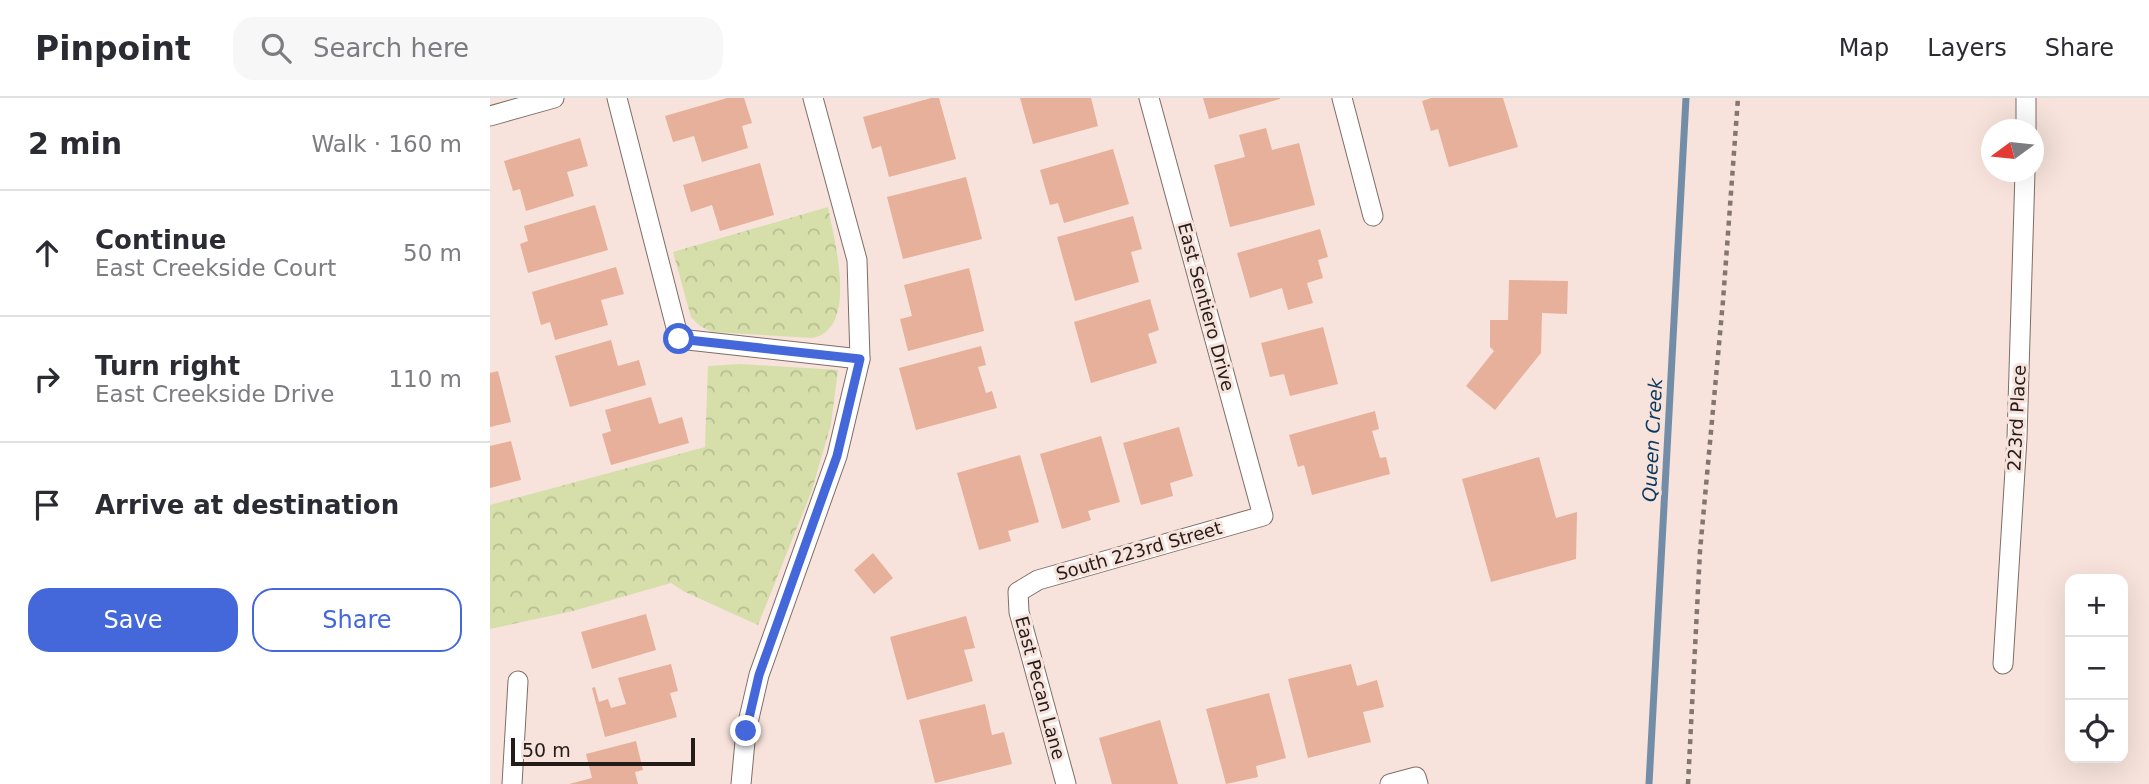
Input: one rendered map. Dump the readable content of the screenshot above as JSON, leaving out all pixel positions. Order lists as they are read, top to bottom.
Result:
{
  "streets": {
    "street": [
      "East Sentiero Drive",
      "223rd Place",
      "South 223rd Street",
      "East Pecan Lane"
    ]
  },
  "crossings": [
    ["East Sentiero Drive", "South 223rd Street"],
    ["South 223rd Street", "East Pecan Lane"]
  ],
  "water": ["Queen Creek"],
  "scale_bar": "50 m",
  "north": "left",
  "page": {
    "header": "Pinpoint",
    "search": "Search here",
    "nav": ["Map", "Layers", "Share"],
    "heading": ["2 min", "Walk · 160 m"],
    "list": [
      ["Continue", "East Creekside Court", "50 m"],
      ["Turn right", "East Creekside Drive", "110 m"],
      "Arrive at destination"
    ],
    "buttons": ["Save", "Share"],
    "map_buttons": ["+", "−"],
    "scale": "50 m"
  }
}
